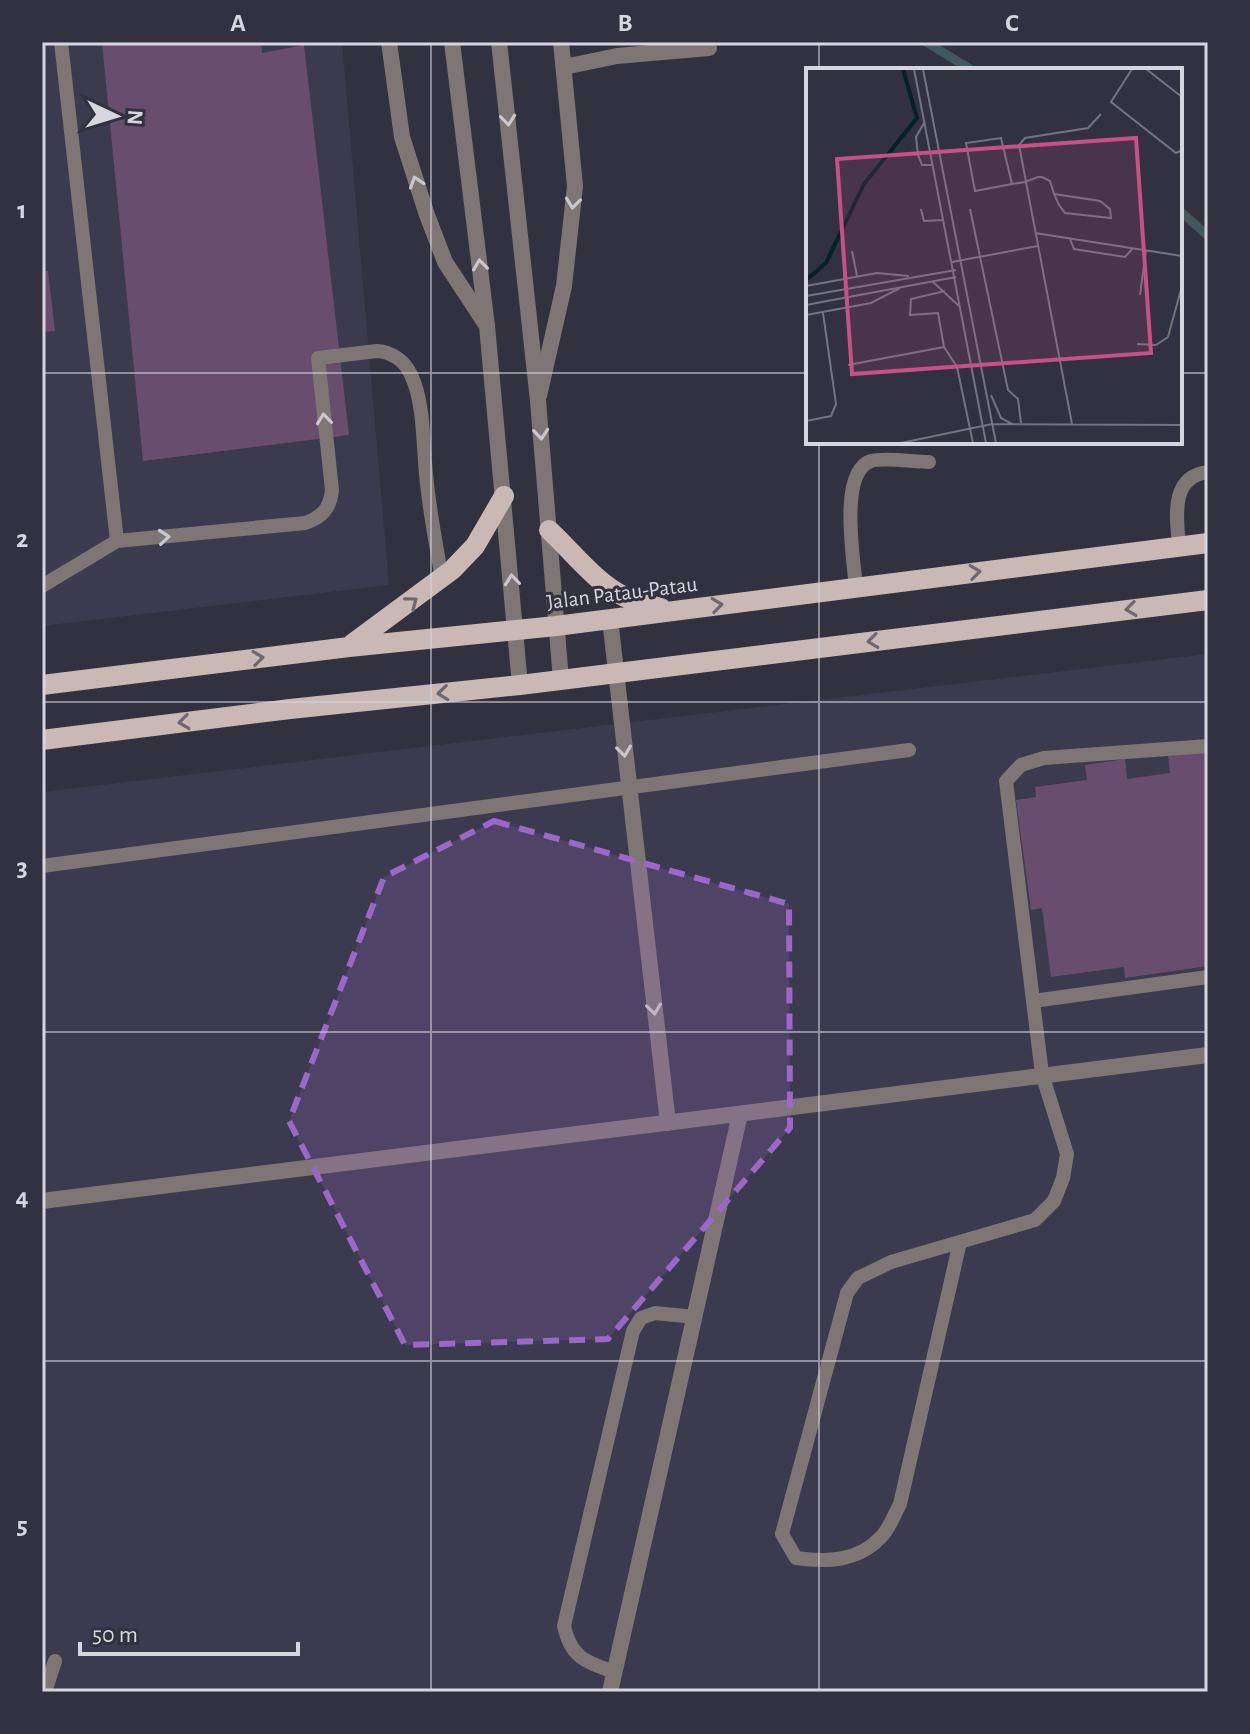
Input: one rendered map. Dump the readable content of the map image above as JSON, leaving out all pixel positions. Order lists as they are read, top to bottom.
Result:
{
  "streets": {
    "main road": ["Jalan Patau-Patau"]
  },
  "scale_bar": "50 m",
  "north": "right",
  "grid": {
    "columns": ["A", "B", "C"],
    "rows": [
      "1",
      "2",
      "3",
      "4",
      "5"
    ]
  }
}
